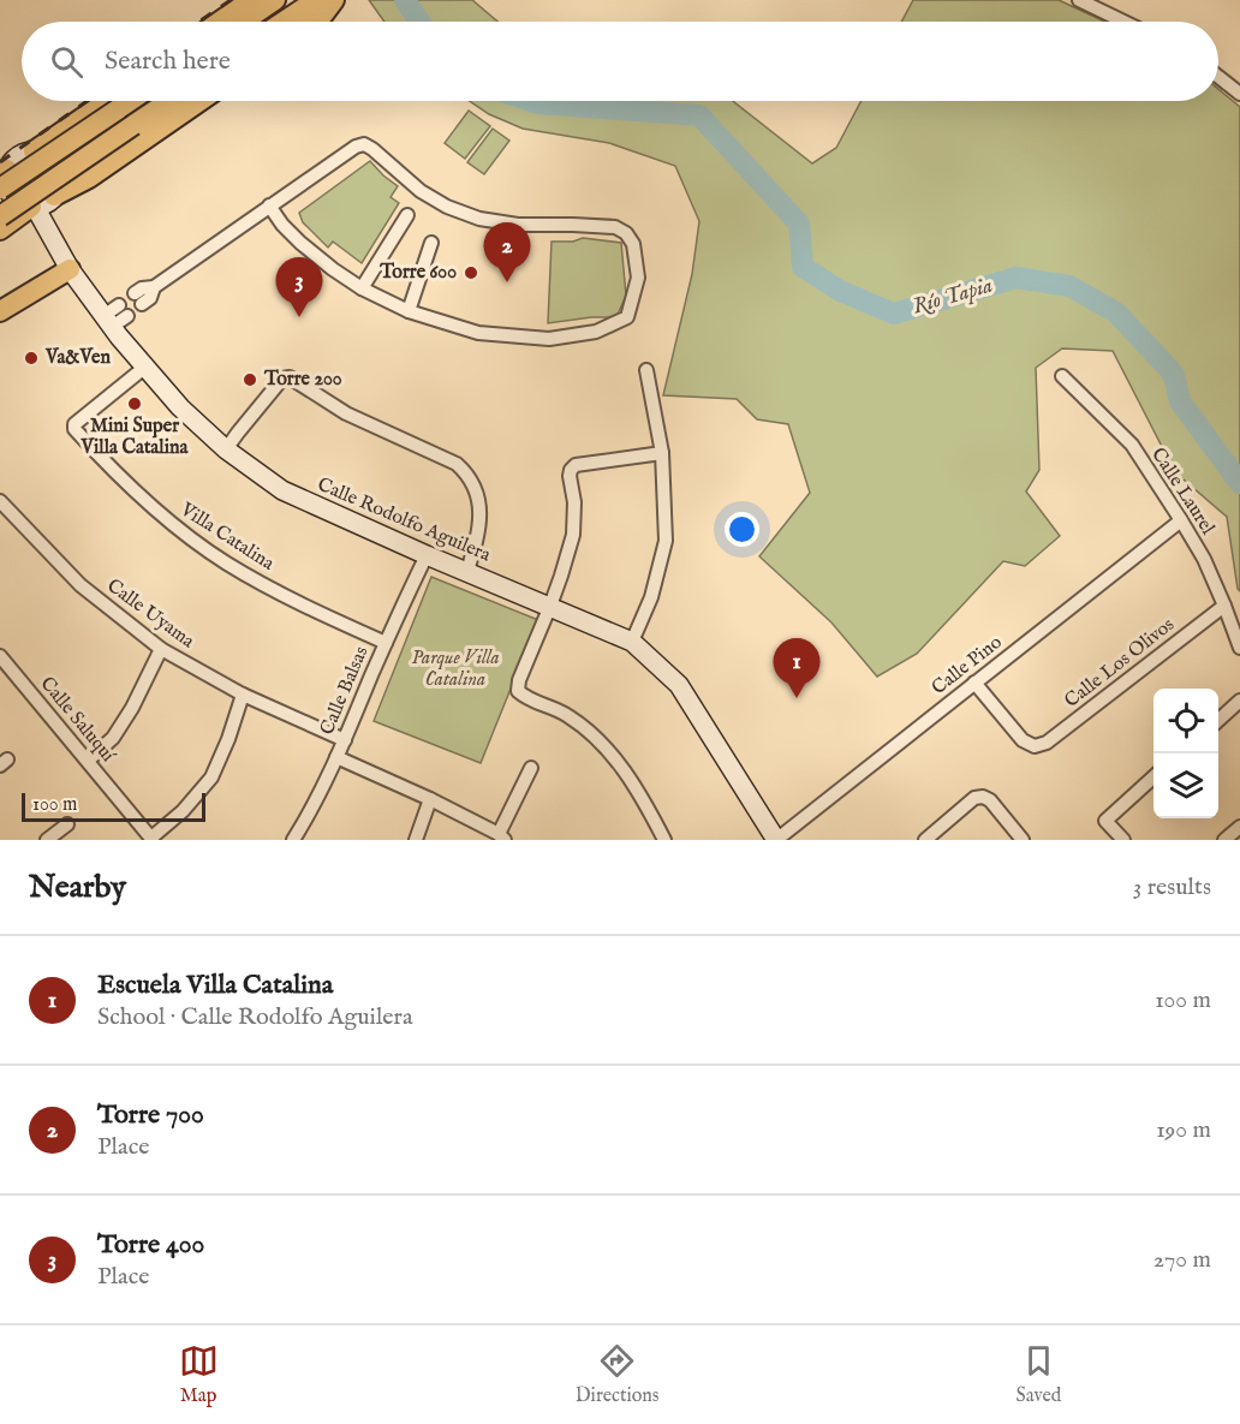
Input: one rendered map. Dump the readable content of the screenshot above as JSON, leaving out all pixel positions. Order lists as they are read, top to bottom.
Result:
{
  "streets": {
    "street": [
      "Calle Laurel",
      "Calle Rodolfo Aguilera",
      "Villa Catalina",
      "Calle Uyama",
      "Calle Los Olivos",
      "Calle Pino",
      "Calle Balsas",
      "Calle Saluquí"
    ]
  },
  "crossings": [
    ["Calle Laurel", "Calle Los Olivos"],
    ["Calle Laurel", "Calle Pino"],
    ["Calle Rodolfo Aguilera", "Villa Catalina"],
    ["Calle Rodolfo Aguilera", "Calle Pino"],
    ["Calle Rodolfo Aguilera", "Calle Balsas"],
    ["Villa Catalina", "Calle Balsas"],
    ["Calle Uyama", "Calle Balsas"],
    ["Calle Los Olivos", "Calle Pino"]
  ],
  "water": ["Río Tapia"],
  "parks": ["Parque Villa Catalina"],
  "places": [
    "Torre 600",
    "Va&Ven",
    "Torre 200",
    "Mini Super Villa Catalina"
  ],
  "scale_bar": "100 m",
  "page": {
    "search": "Search here",
    "pins": ["2", "3", "1"],
    "scale": "100 m",
    "heading": ["Nearby", "3 results"],
    "list": [
      {
        "mark": "1",
        "name": "Escuela Villa Catalina",
        "note": "School · Calle Rodolfo Aguilera",
        "value": "100 m"
      },
      {
        "mark": "2",
        "name": "Torre 700",
        "note": "Place",
        "value": "190 m"
      },
      {
        "mark": "3",
        "name": "Torre 400",
        "note": "Place",
        "value": "270 m"
      }
    ],
    "nav": ["Map", "Directions", "Saved"]
  }
}
